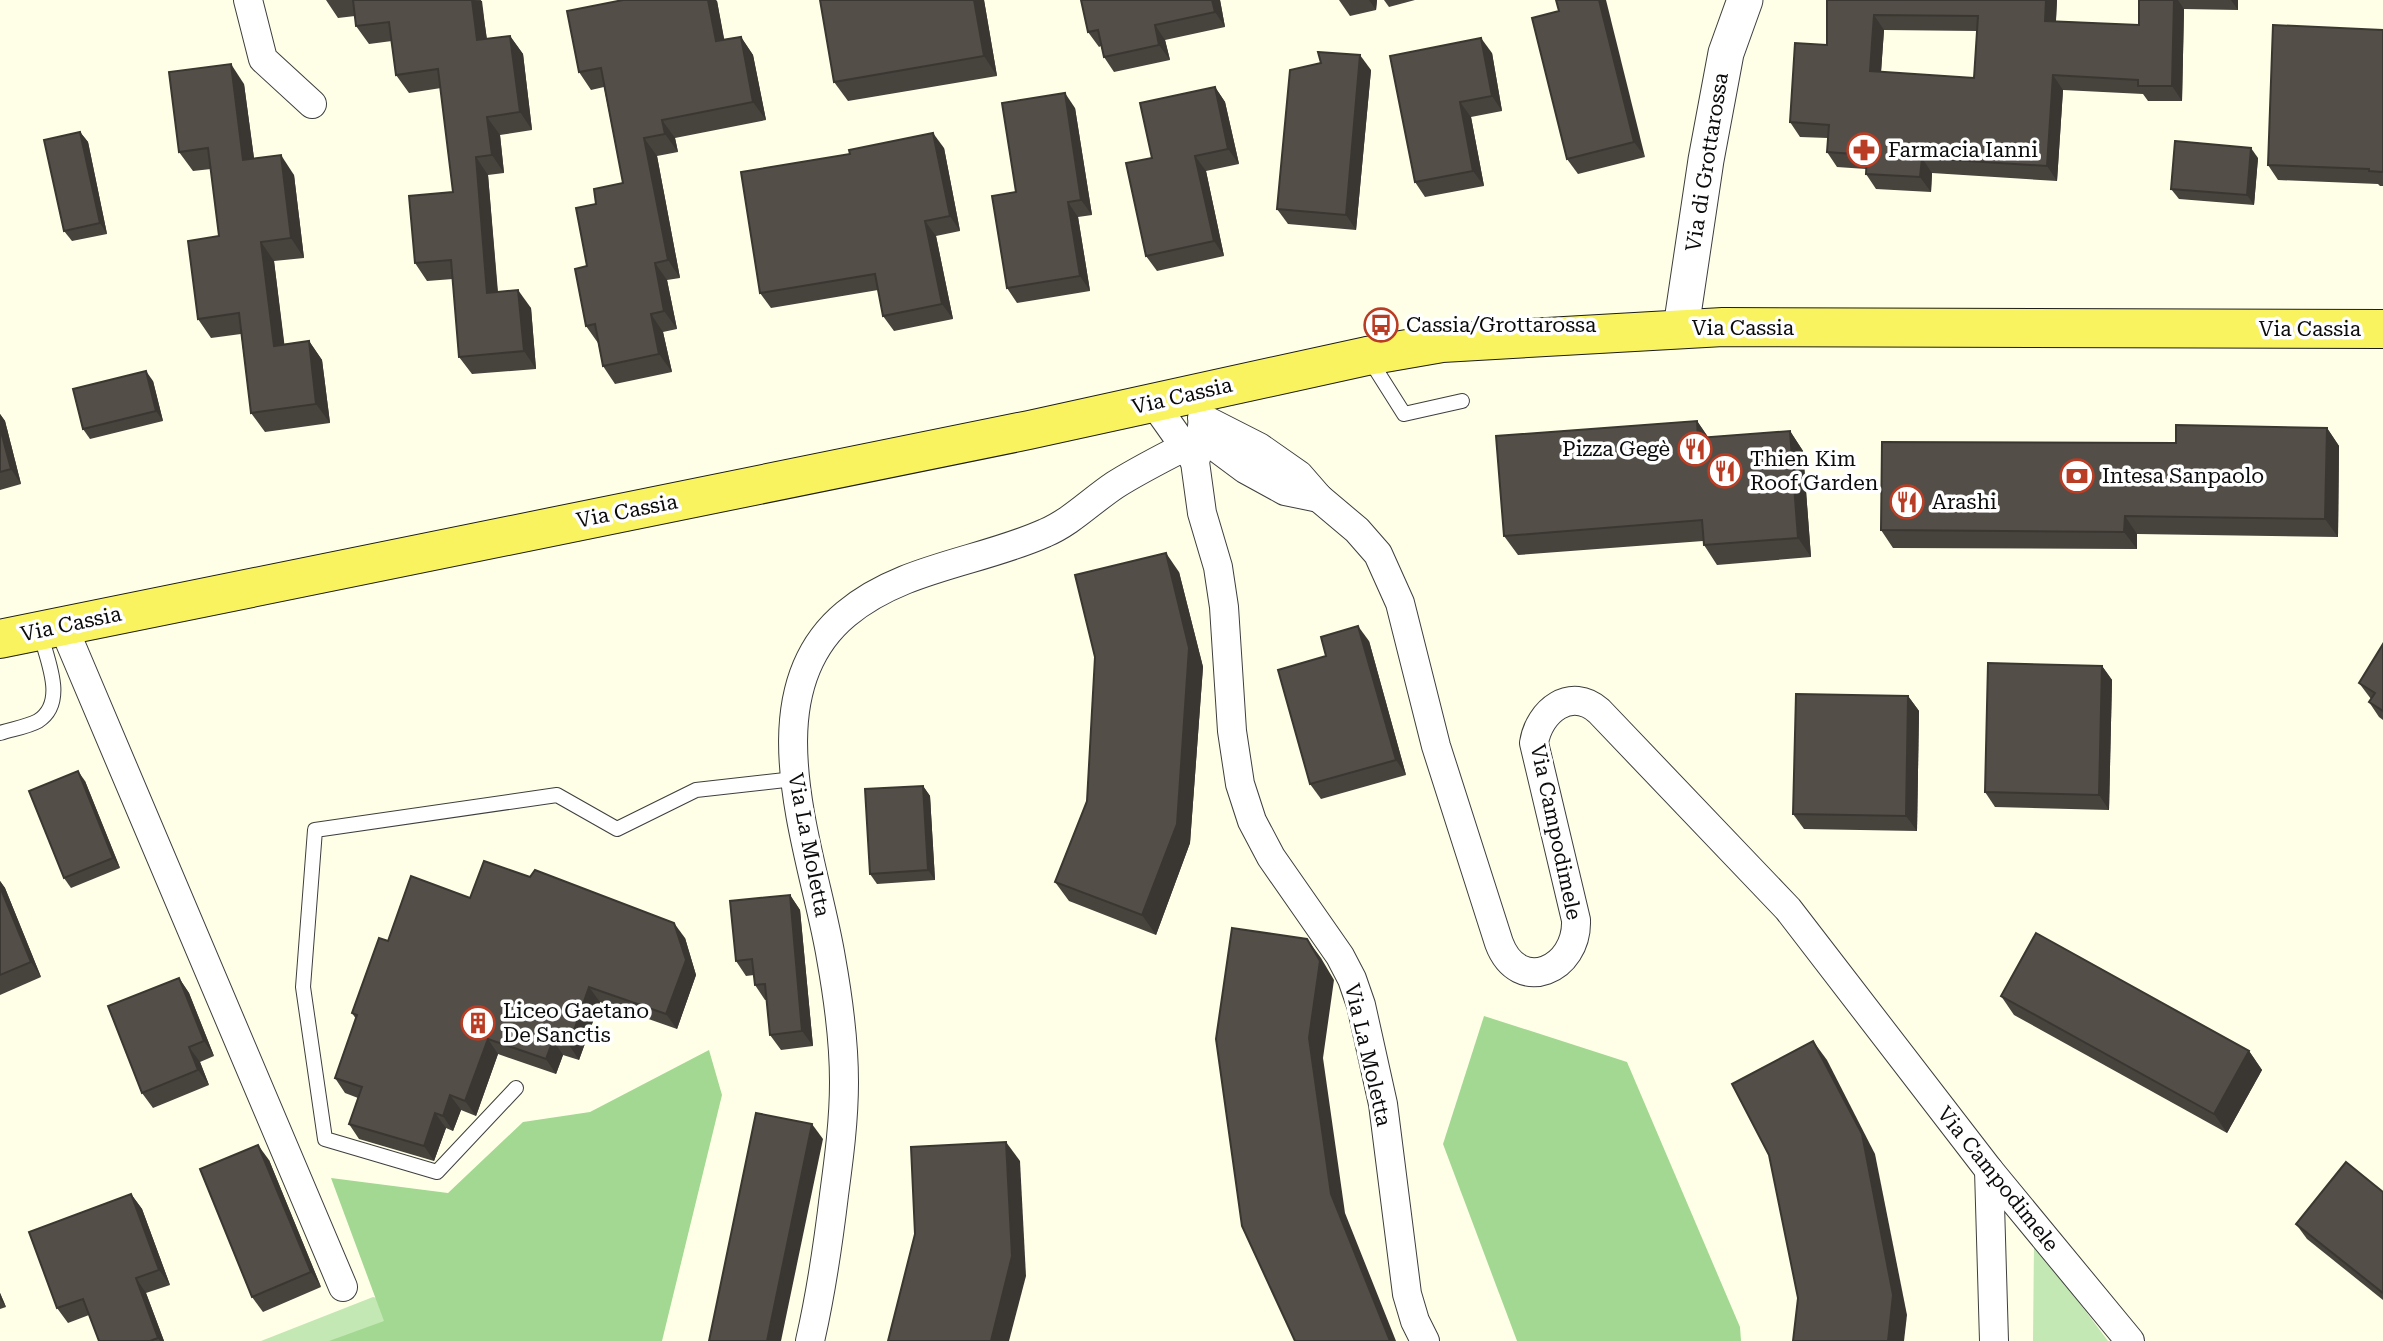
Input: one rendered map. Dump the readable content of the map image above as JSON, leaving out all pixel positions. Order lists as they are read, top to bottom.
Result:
{
  "streets": {
    "main road": ["Via Cassia"],
    "street": ["Via di Grottarossa", "Via Campodimele", "Via La Moletta"]
  },
  "crossings": [
    ["Via di Grottarossa", "Via Cassia"],
    ["Via Cassia", "Via Campodimele"],
    ["Via Cassia", "Via La Moletta"],
    ["Via Campodimele", "Via La Moletta"]
  ],
  "places": {
    "pharmacy": ["Farmacia Ianni"],
    "bus stop": ["Cassia/Grottarossa"],
    "restaurant": ["Pizza Gegè", "Thien Kim Roof Garden", "Arashi"],
    "bank": ["Intesa Sanpaolo"],
    "building": ["Liceo Gaetano De Sanctis"]
  }
}
